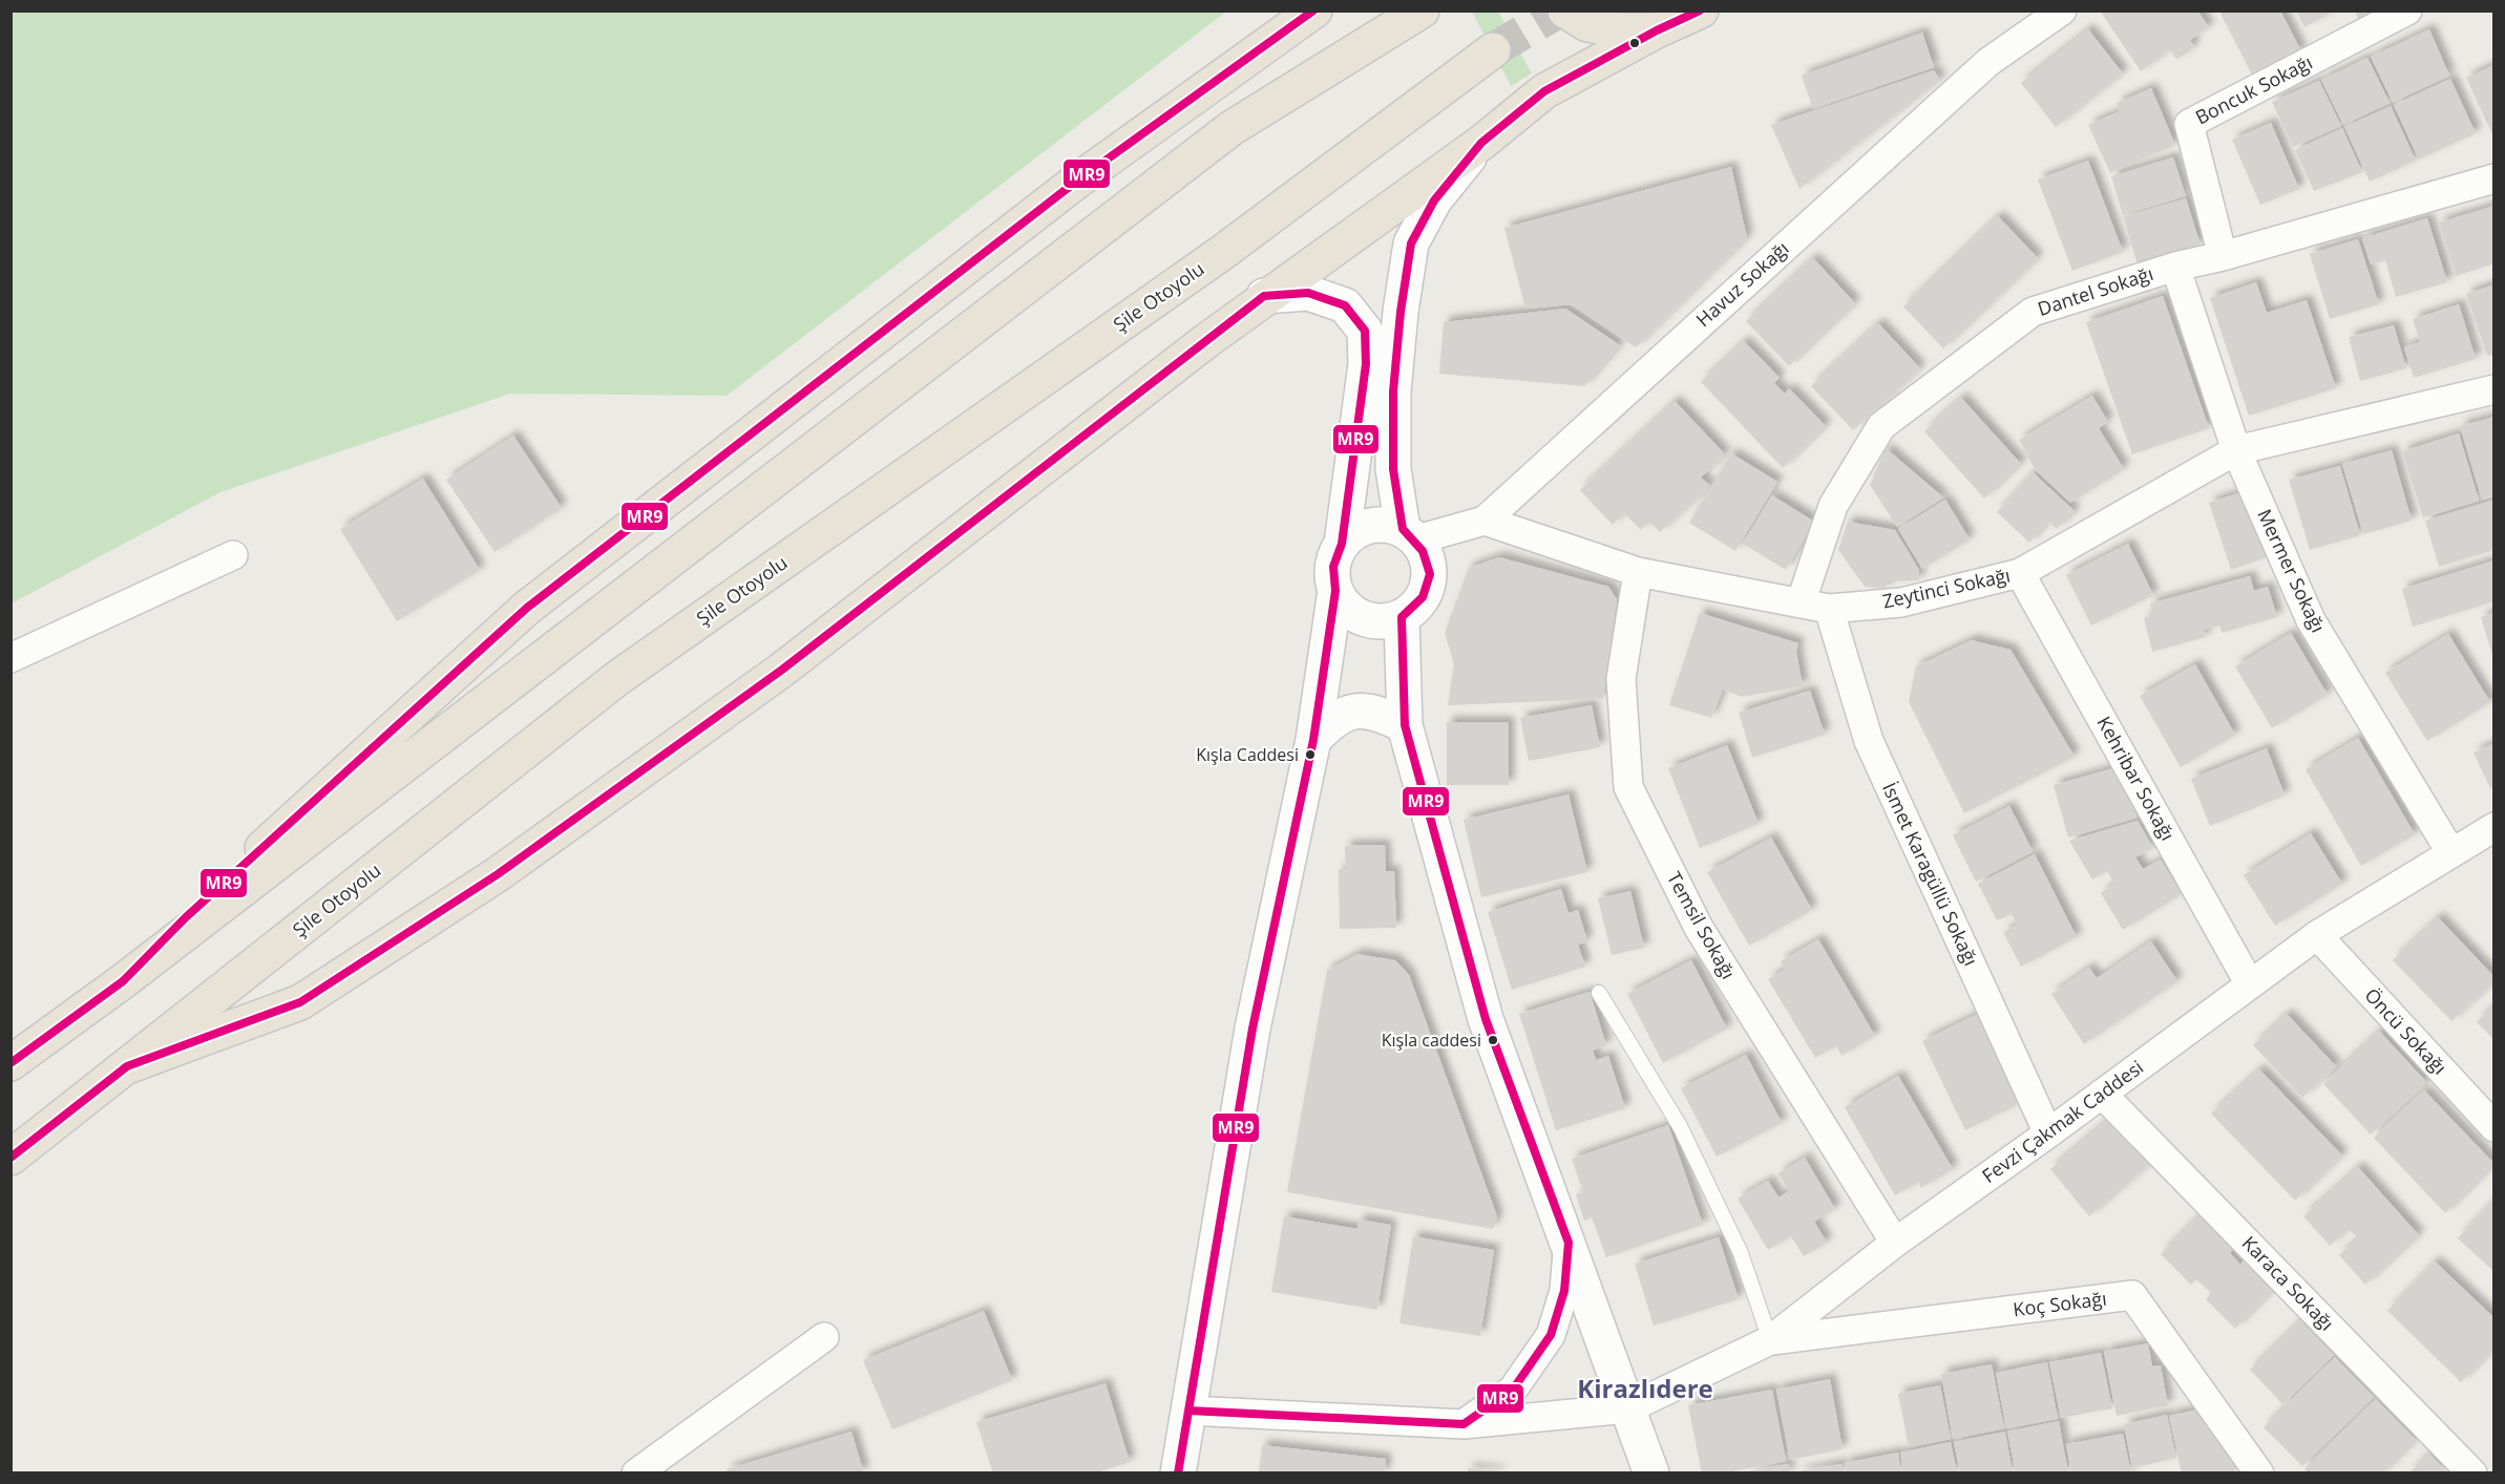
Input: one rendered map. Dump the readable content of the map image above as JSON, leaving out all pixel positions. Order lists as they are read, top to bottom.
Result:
{
  "streets": {
    "highway": ["Şile Otoyolu"],
    "street": [
      "Boncuk Sokağı",
      "Havuz Sokağı",
      "Dantel Sokağı",
      "Mermer Sokağı",
      "Zeytinci Sokağı",
      "Kehribar Sokağı",
      "İsmet Karagüllü Sokağı",
      "Temsil Sokağı",
      "Öncü Sokağı",
      "Fevzi Çakmak Caddesi",
      "Karaca Sokağı",
      "Koç Sokağı"
    ]
  },
  "crossings": [
    ["Boncuk Sokağı", "Dantel Sokağı"],
    ["Havuz Sokağı", "Zeytinci Sokağı"],
    ["Dantel Sokağı", "Mermer Sokağı"],
    ["Dantel Sokağı", "Zeytinci Sokağı"],
    ["Mermer Sokağı", "Zeytinci Sokağı"],
    ["Mermer Sokağı", "Fevzi Çakmak Caddesi"],
    ["Zeytinci Sokağı", "Kehribar Sokağı"],
    ["Zeytinci Sokağı", "İsmet Karagüllü Sokağı"],
    ["Zeytinci Sokağı", "Temsil Sokağı"],
    ["Kehribar Sokağı", "Fevzi Çakmak Caddesi"],
    ["İsmet Karagüllü Sokağı", "Fevzi Çakmak Caddesi"],
    ["Temsil Sokağı", "Fevzi Çakmak Caddesi"],
    ["Öncü Sokağı", "Fevzi Çakmak Caddesi"],
    ["Fevzi Çakmak Caddesi", "Karaca Sokağı"],
    ["Fevzi Çakmak Caddesi", "Koç Sokağı"]
  ],
  "districts": ["Kirazlıdere"],
  "places": ["Kışla Caddesi", "Kışla caddesi"],
  "lines": ["transit line MR9"]
}
